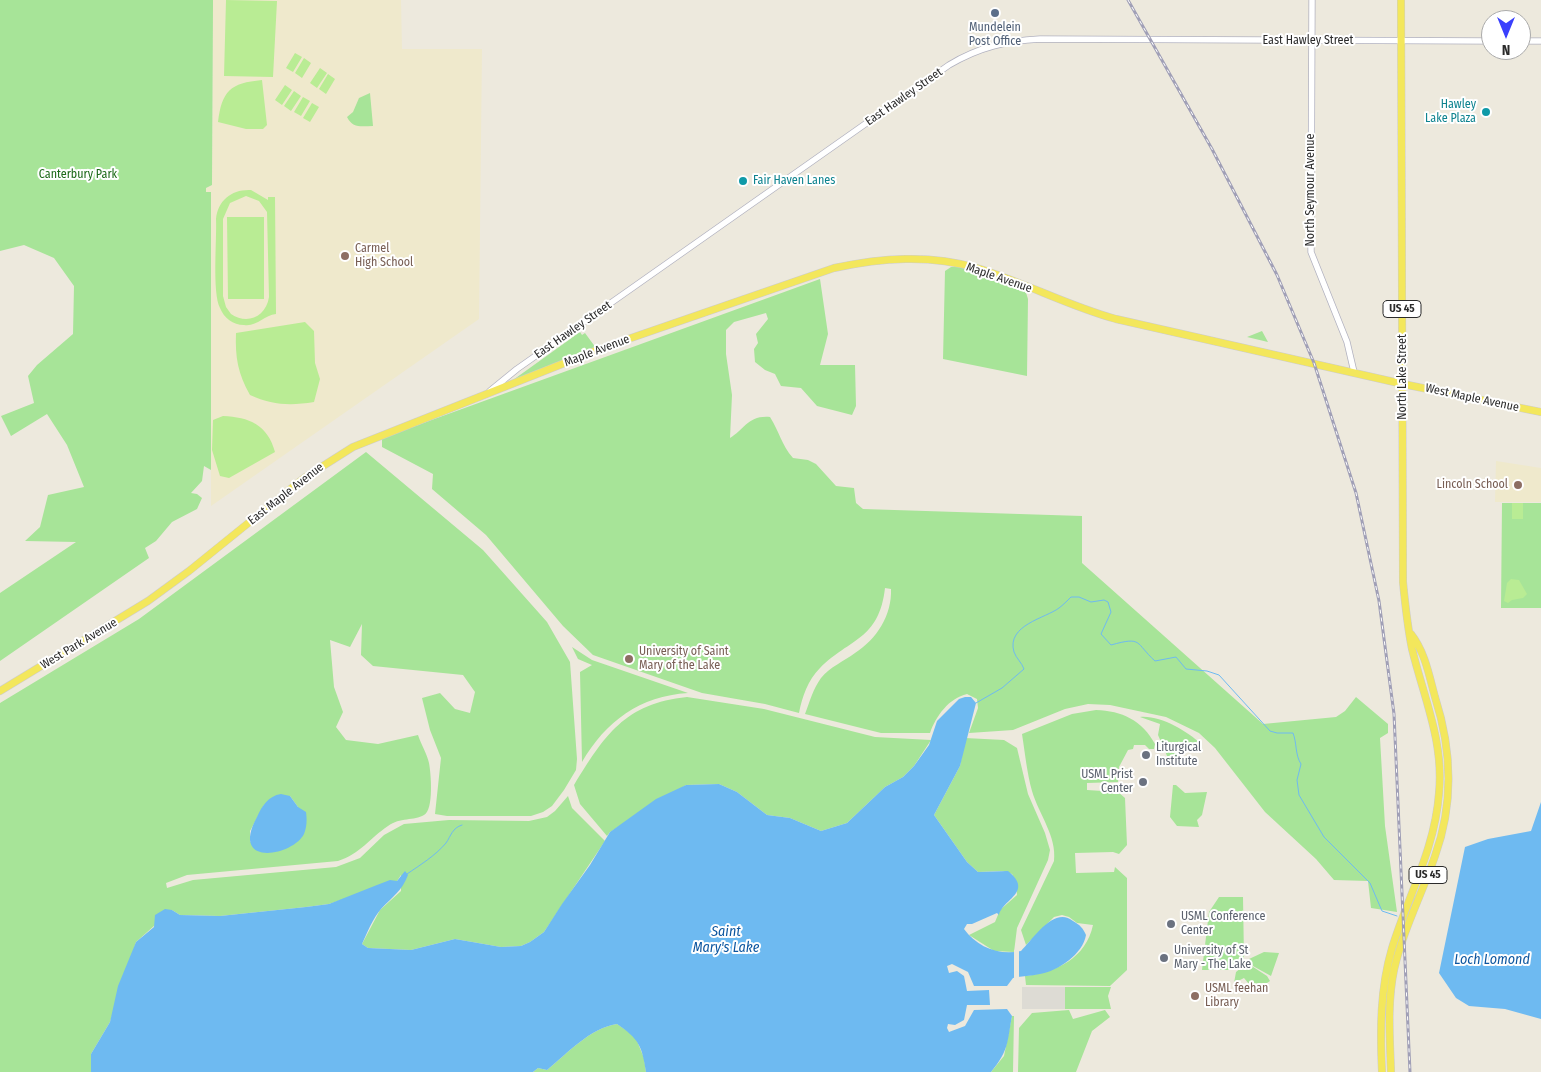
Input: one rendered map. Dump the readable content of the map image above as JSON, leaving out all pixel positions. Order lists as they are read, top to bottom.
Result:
{
  "streets": {
    "main road": [
      "Maple Avenue",
      "US 45",
      "North Lake Street",
      "West Maple Avenue",
      "East Maple Avenue",
      "West Park Avenue"
    ],
    "street": ["East Hawley Street", "North Seymour Avenue"]
  },
  "crossings": [
    ["East Hawley Street", "North Seymour Avenue"],
    ["East Hawley Street", "Maple Avenue"],
    ["East Hawley Street", "North Lake Street"],
    ["East Hawley Street", "East Maple Avenue"],
    ["North Seymour Avenue", "Maple Avenue"],
    ["Maple Avenue", "North Lake Street"],
    ["Maple Avenue", "West Maple Avenue"],
    ["Maple Avenue", "East Maple Avenue"],
    ["North Lake Street", "West Maple Avenue"],
    ["East Maple Avenue", "West Park Avenue"]
  ],
  "water": ["Saint Mary's Lake", "Loch Lomond"],
  "parks": ["Canterbury Park"],
  "places": [
    "Mundelein Post Office",
    "Hawley Lake Plaza",
    "Fair Haven Lanes",
    "Carmel High School",
    "Lincoln School",
    "University of Saint Mary of the Lake",
    "Liturgical Institute",
    "USML Prist Center",
    "USML Conference Center",
    "University of St Mary - The Lake",
    "USML feehan Library"
  ],
  "north": "bottom"
}
